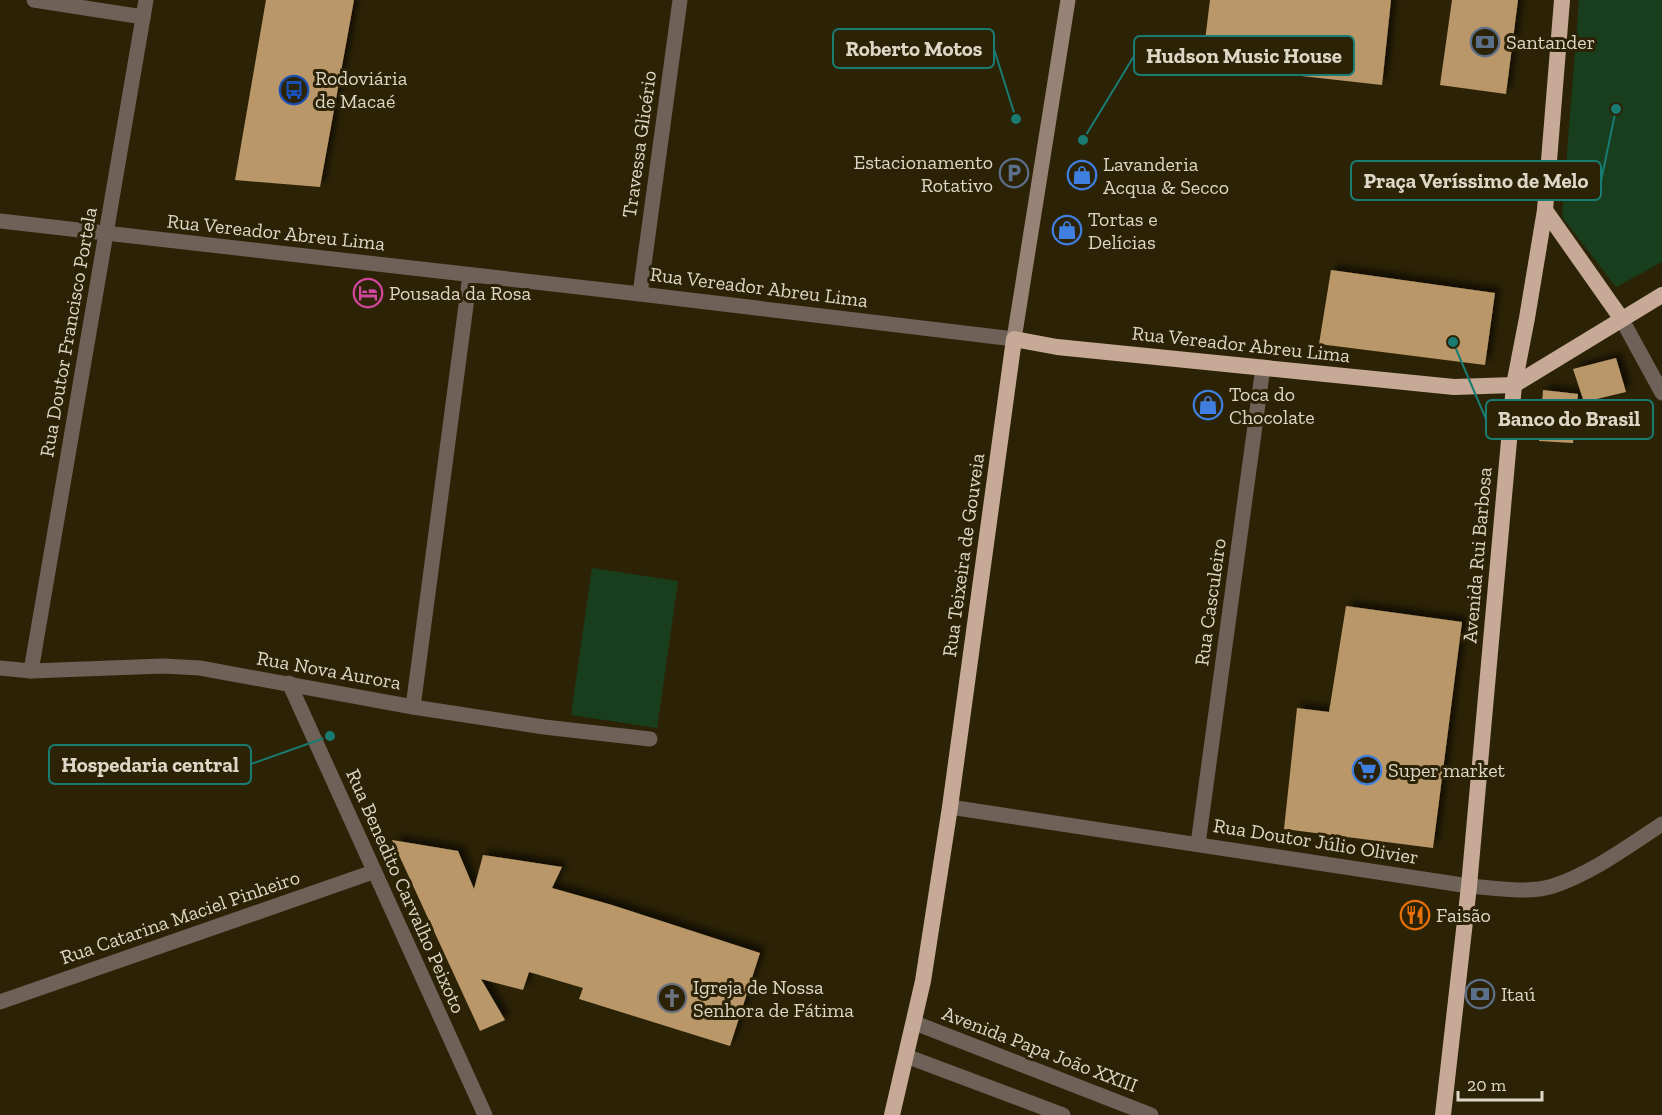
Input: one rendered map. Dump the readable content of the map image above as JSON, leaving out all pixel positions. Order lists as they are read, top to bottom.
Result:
{
  "streets": {
    "highway": ["Rua Vereador Abreu Lima", "Rua Teixeira de Gouveia", "Avenida Rui Barbosa"],
    "street": [
      "Travessa Glicério",
      "Rua Doutor Francisco Portela",
      "Rua Casculeiro",
      "Rua Nova Aurora",
      "Rua Doutor Júlio Olivier",
      "Rua Benedito Carvalho Peixoto",
      "Rua Catarina Maciel Pinheiro",
      "Avenida Papa João XXIII"
    ]
  },
  "crossings": [
    ["Travessa Glicério", "Rua Vereador Abreu Lima"],
    ["Rua Vereador Abreu Lima", "Rua Doutor Francisco Portela"],
    ["Rua Vereador Abreu Lima", "Rua Teixeira de Gouveia"],
    ["Rua Vereador Abreu Lima", "Avenida Rui Barbosa"],
    ["Rua Vereador Abreu Lima", "Rua Casculeiro"],
    ["Rua Doutor Francisco Portela", "Rua Nova Aurora"],
    ["Rua Teixeira de Gouveia", "Rua Doutor Júlio Olivier"],
    ["Rua Teixeira de Gouveia", "Avenida Papa João XXIII"],
    ["Avenida Rui Barbosa", "Rua Doutor Júlio Olivier"],
    ["Rua Casculeiro", "Rua Doutor Júlio Olivier"],
    ["Rua Nova Aurora", "Rua Benedito Carvalho Peixoto"],
    ["Rua Benedito Carvalho Peixoto", "Rua Catarina Maciel Pinheiro"]
  ],
  "places": {
    "bank": ["Santander", "Itaú"],
    "bus stop": ["Rodoviária de Macaé"],
    "other": [
      "Praça Veríssimo de Melo",
      "Roberto Motos",
      "Hudson Music House",
      "Banco do Brasil",
      "Hospedaria central"
    ],
    "parking": ["Estacionamento Rotativo"],
    "shop": ["Lavanderia Acqua & Secco", "Tortas e Delícias", "Toca do Chocolate"],
    "hotel": ["Pousada da Rosa"],
    "supermarket": ["Super market"],
    "restaurant": ["Faisão"],
    "church": ["Igreja de Nossa Senhora de Fátima"]
  },
  "scale_bar": "20 m"
}
